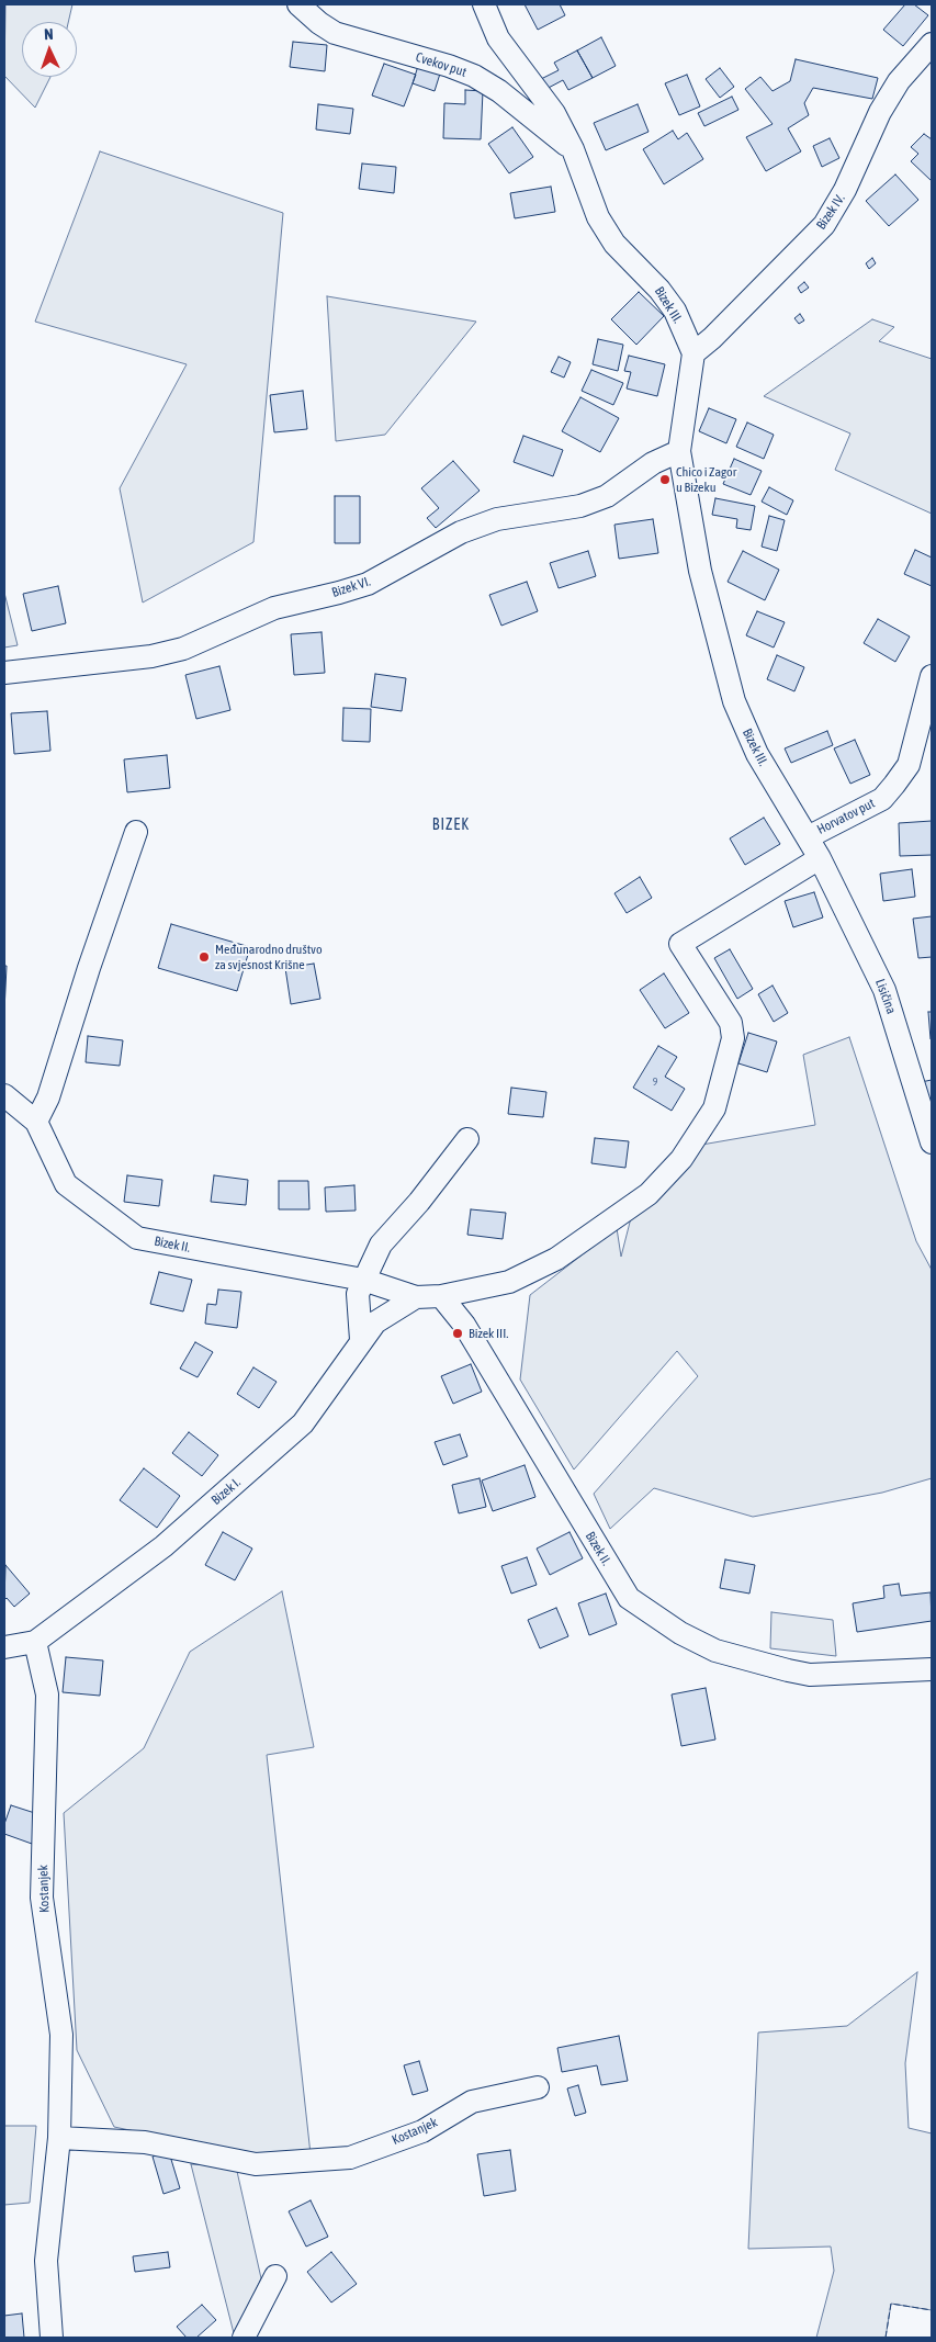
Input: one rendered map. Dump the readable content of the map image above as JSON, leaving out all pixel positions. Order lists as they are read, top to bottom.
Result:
{
  "streets": {
    "street": [
      "Cvekov put",
      "Bizek IV.",
      "Bizek III.",
      "Bizek VI.",
      "Horvatov put",
      "Lisičina",
      "Bizek II.",
      "Bizek I.",
      "Kostanjek"
    ]
  },
  "crossings": [
    ["Cvekov put", "Bizek III."],
    ["Bizek IV.", "Bizek III."],
    ["Bizek III.", "Bizek VI."],
    ["Bizek III.", "Horvatov put"],
    ["Bizek III.", "Lisičina"],
    ["Bizek II.", "Bizek I."],
    ["Bizek I.", "Kostanjek"]
  ],
  "districts": ["BIZEK"],
  "places": ["Chico i Zagor u Bizeku", "Međunarodno društvo za svjesnost Krišne", "Bizek III."],
  "house_numbers": ["9"],
  "north": "top"
}
